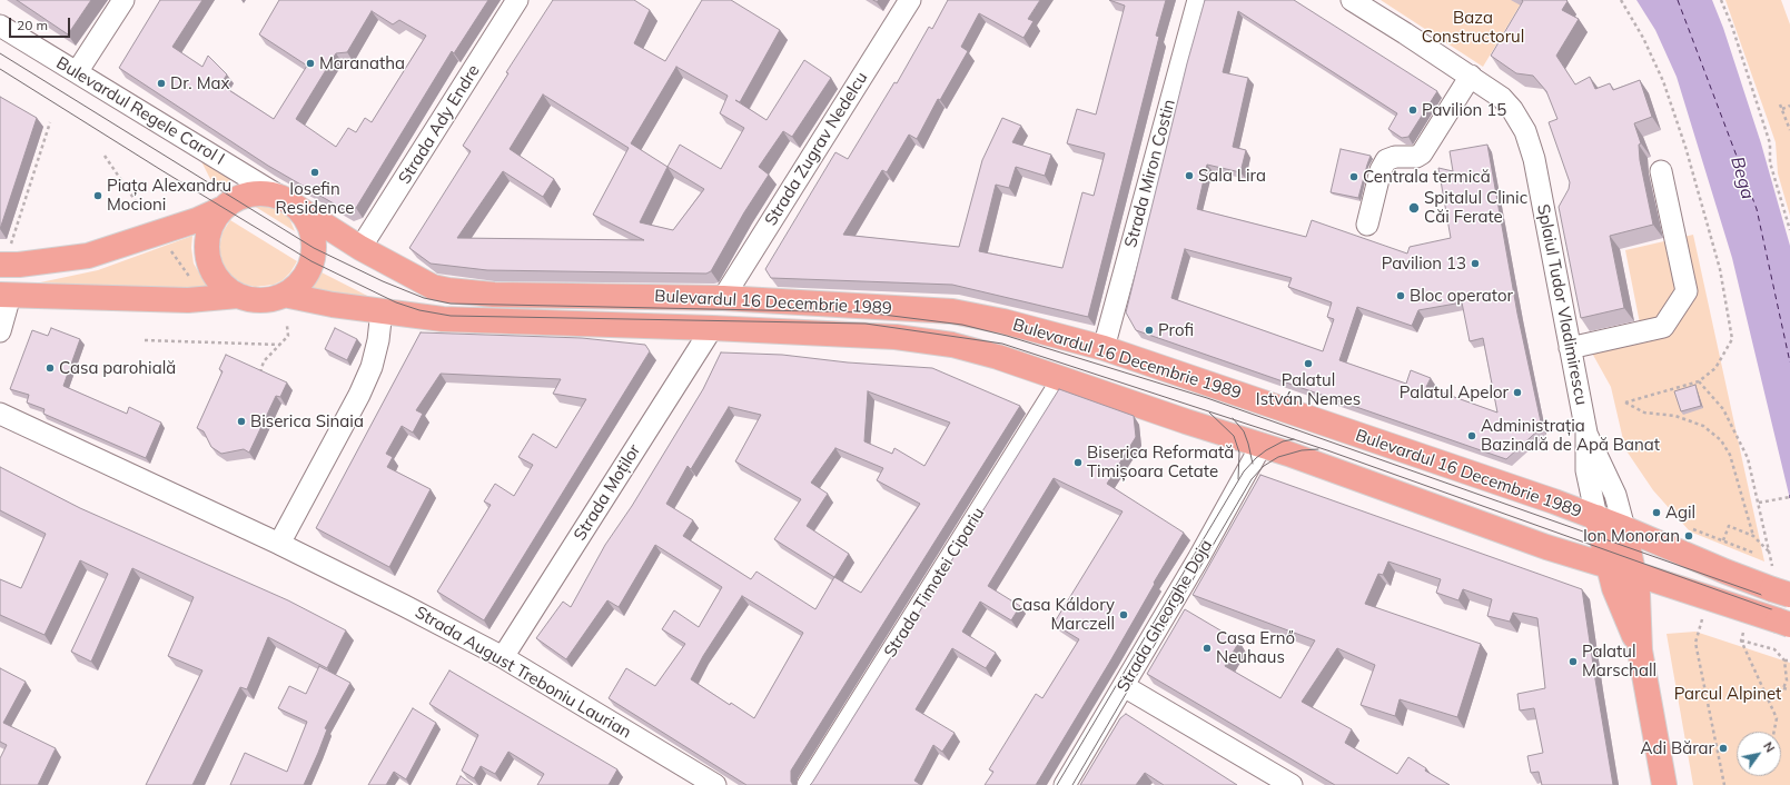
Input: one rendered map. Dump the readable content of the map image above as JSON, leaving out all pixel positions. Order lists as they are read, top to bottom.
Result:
{
  "streets": {
    "main road": ["Bulevardul 16 Decembrie 1989", "Splaiul Tudor Vladimirescu"],
    "street": [
      "Bulevardul Regele Carol I",
      "Strada Ady Endre",
      "Strada Zugrav Nedelcu",
      "Strada Miron Costin",
      "Strada Moților",
      "Strada Timotei Cipariu",
      "Strada Gheorghe Doja",
      "Strada August Treboniu Laurian"
    ]
  },
  "crossings": [
    ["Bulevardul Regele Carol I", "Bulevardul 16 Decembrie 1989"],
    ["Strada Ady Endre", "Bulevardul 16 Decembrie 1989"],
    ["Strada Zugrav Nedelcu", "Bulevardul 16 Decembrie 1989"],
    ["Strada Miron Costin", "Bulevardul 16 Decembrie 1989"],
    ["Bulevardul 16 Decembrie 1989", "Splaiul Tudor Vladimirescu"],
    ["Bulevardul 16 Decembrie 1989", "Strada Moților"],
    ["Bulevardul 16 Decembrie 1989", "Strada Timotei Cipariu"],
    ["Bulevardul 16 Decembrie 1989", "Strada Gheorghe Doja"],
    ["Strada Moților", "Strada August Treboniu Laurian"]
  ],
  "water": ["Bega"],
  "parks": ["Baza Constructorul", "Parcul Alpinet"],
  "places": [
    "Maranatha",
    "Dr. Max",
    "Pavilion 15",
    "Iosefin Residence",
    "Sala Lira",
    "Centrala termică",
    "Piața Alexandru Mocioni",
    "Spitalul Clinic Căi Ferate",
    "Pavilion 13",
    "Bloc operator",
    "Profi",
    "Palatul István Nemes",
    "Casa parohială",
    "Palatul Apelor",
    "Biserica Sinaia",
    "Administrația Bazinală de Apă Banat",
    "Biserica Reformată Timișoara Cetate",
    "Agil",
    "Ion Monoran",
    "Casa Káldory Marczell",
    "Casa Ernő Neuhaus",
    "Palatul Marschall",
    "Adi Bărar"
  ],
  "scale_bar": "20 m",
  "north": "top right"
}
